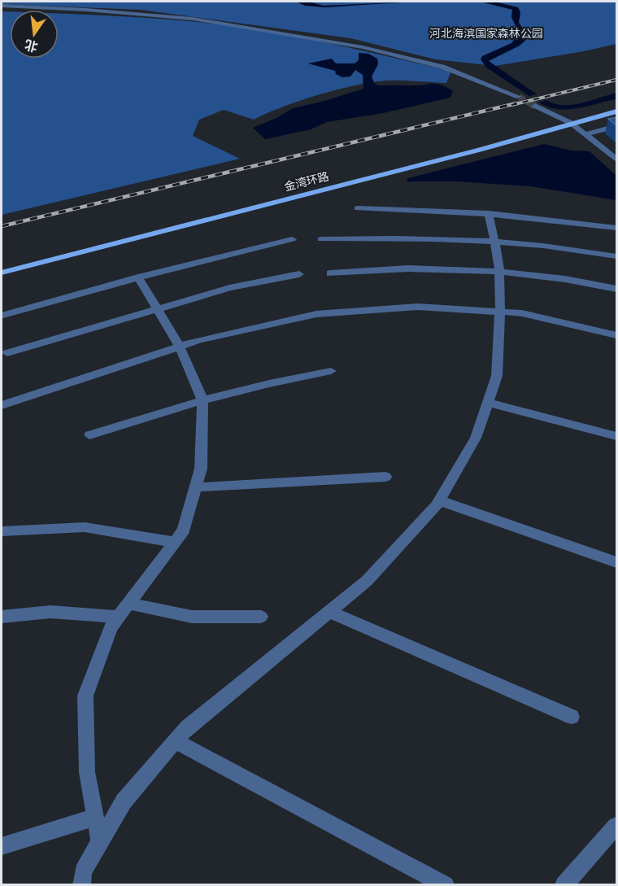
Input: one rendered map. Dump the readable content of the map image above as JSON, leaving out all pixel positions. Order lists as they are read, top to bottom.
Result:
{
  "streets": {
    "main road": ["金湾环路"]
  },
  "parks": ["河北海滨国家森林公园"],
  "north": "bottom"
}
